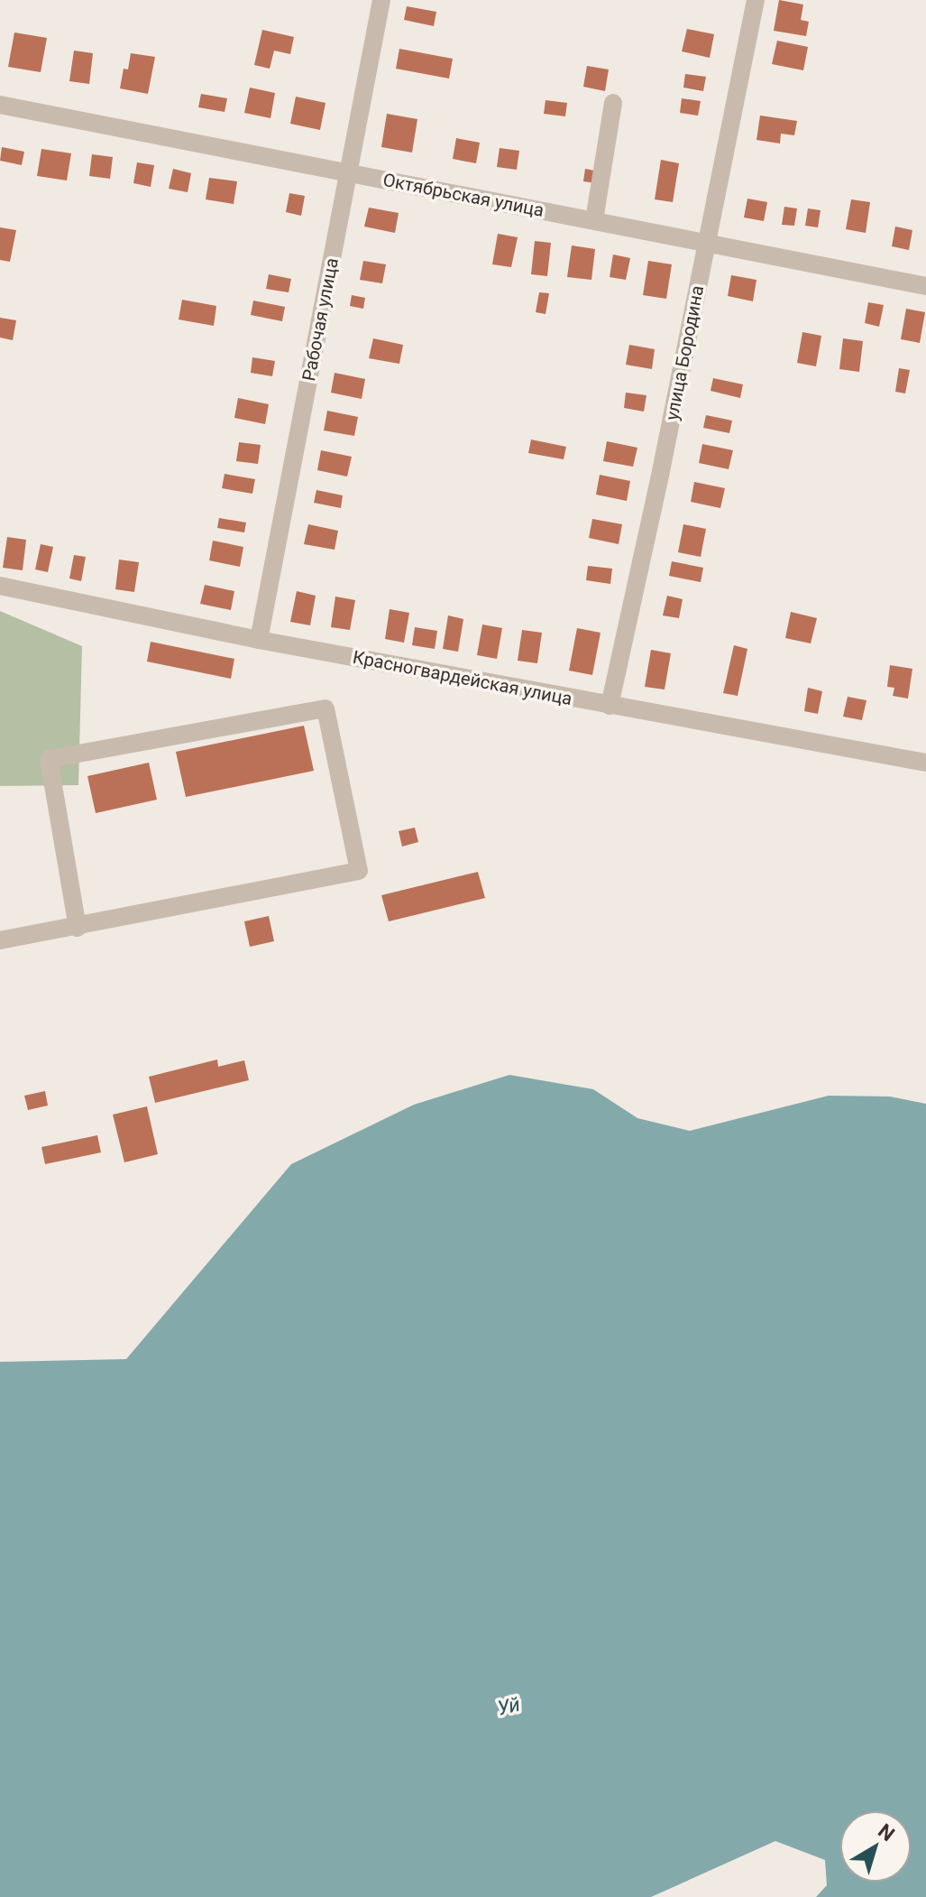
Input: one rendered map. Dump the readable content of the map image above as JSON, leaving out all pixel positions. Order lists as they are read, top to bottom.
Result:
{
  "streets": {
    "street": [
      "Октябрьская улица",
      "Рабочая улица",
      "улица Бородина",
      "Красногвардейская улица"
    ]
  },
  "crossings": [
    ["Октябрьская улица", "Рабочая улица"],
    ["Октябрьская улица", "улица Бородина"],
    ["Рабочая улица", "Красногвардейская улица"],
    ["улица Бородина", "Красногвардейская улица"]
  ],
  "water": ["Уй"],
  "north": "top right"
}
